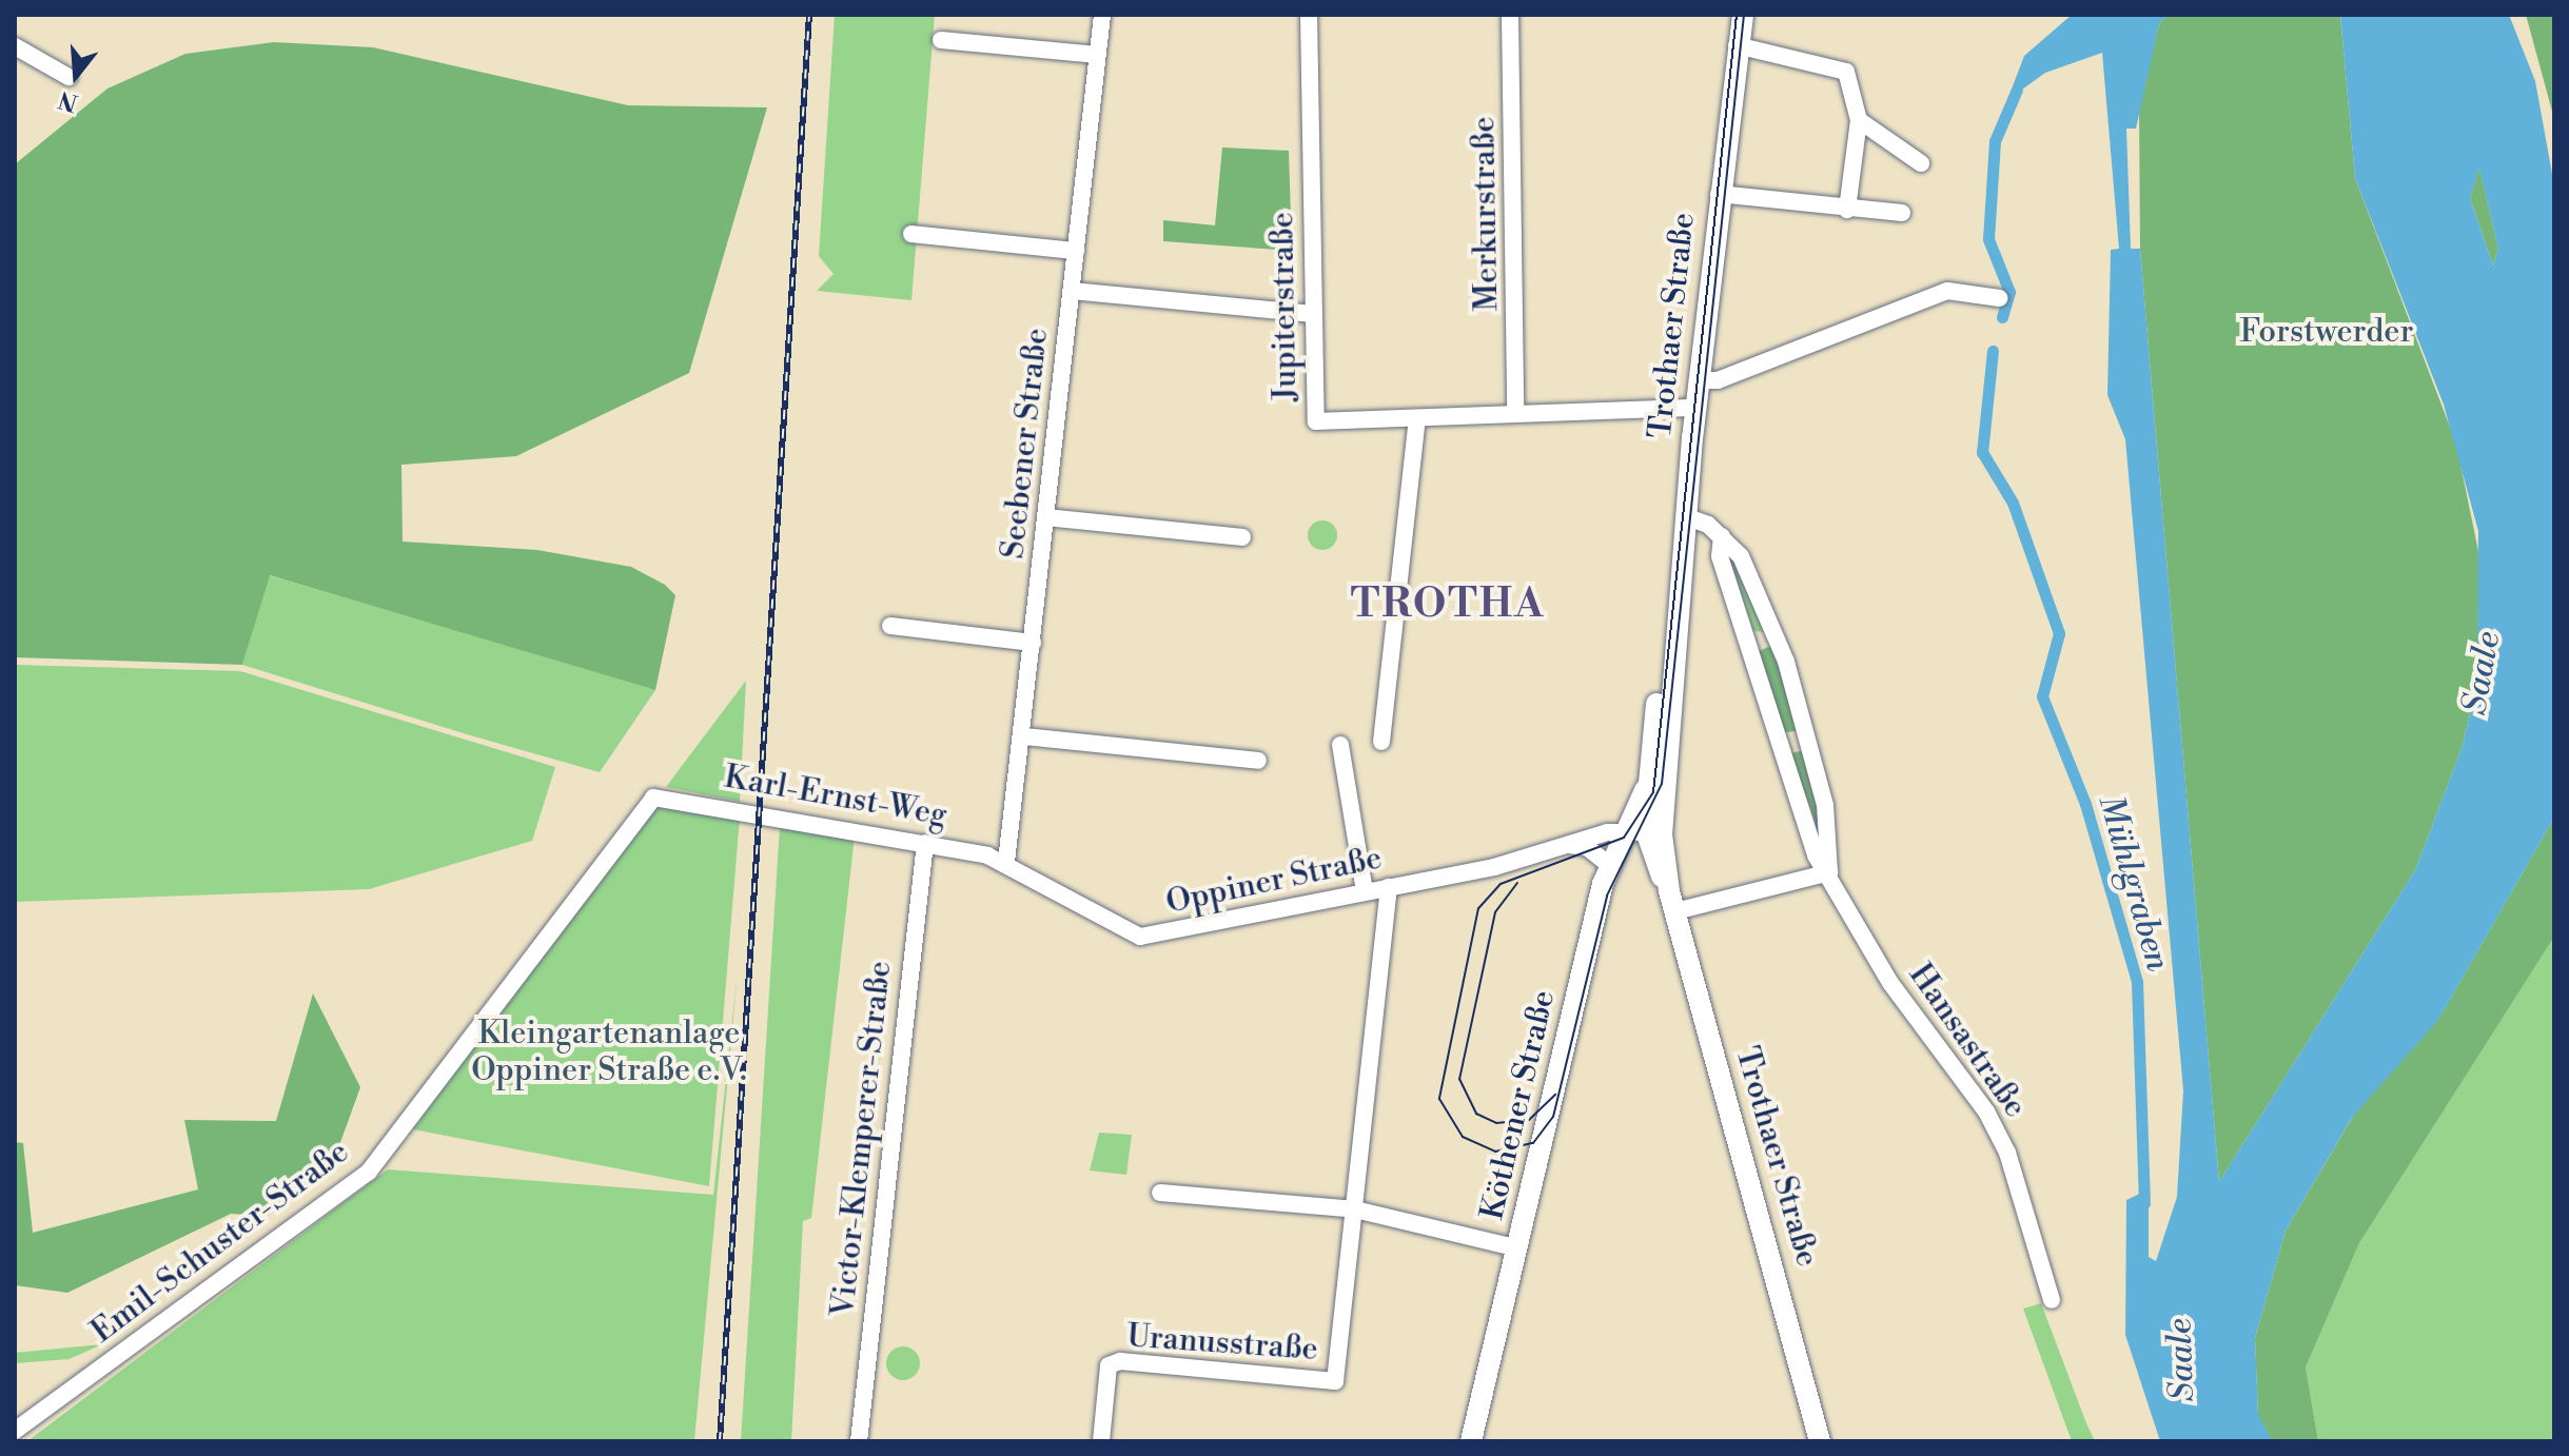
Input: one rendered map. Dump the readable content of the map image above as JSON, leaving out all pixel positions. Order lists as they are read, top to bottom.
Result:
{
  "streets": {
    "main road": ["Trothaer Straße", "Köthener Straße"],
    "street": [
      "Merkurstraße",
      "Jupiterstraße",
      "Seebener Straße",
      "Karl-Ernst-Weg",
      "Oppiner Straße",
      "Hansastraße",
      "Victor-Klemperer-Straße",
      "Emil-Schuster-Straße",
      "Uranusstraße"
    ]
  },
  "crossings": [
    ["Merkurstraße", "Jupiterstraße"],
    ["Jupiterstraße", "Trothaer Straße"],
    ["Trothaer Straße", "Oppiner Straße"],
    ["Trothaer Straße", "Köthener Straße"],
    ["Seebener Straße", "Karl-Ernst-Weg"],
    ["Seebener Straße", "Oppiner Straße"],
    ["Karl-Ernst-Weg", "Oppiner Straße"],
    ["Karl-Ernst-Weg", "Victor-Klemperer-Straße"],
    ["Karl-Ernst-Weg", "Emil-Schuster-Straße"],
    ["Oppiner Straße", "Köthener Straße"],
    ["Oppiner Straße", "Uranusstraße"]
  ],
  "districts": ["TROTHA"],
  "water": ["Saale", "Mühlgraben"],
  "parks": ["Forstwerder", "Kleingartenanlage Oppiner Straße e.V."],
  "north": "bottom"
}
